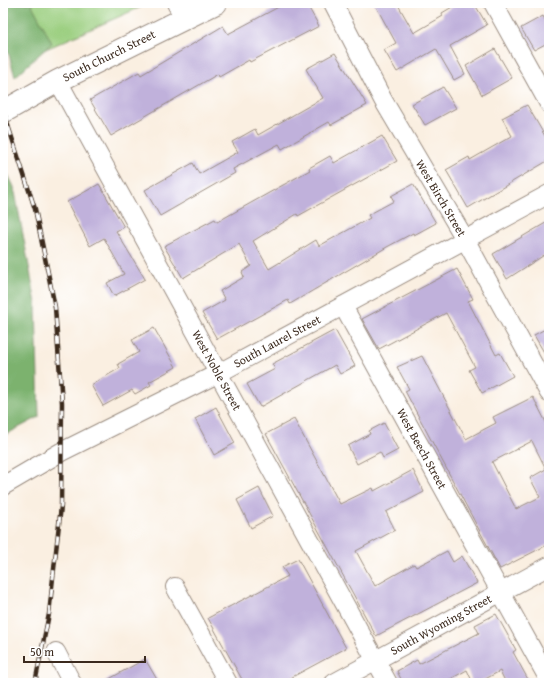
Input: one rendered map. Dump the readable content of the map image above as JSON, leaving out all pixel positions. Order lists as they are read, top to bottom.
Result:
{
  "streets": {
    "highway": ["South Church Street"],
    "street": [
      "West Birch Street",
      "South Laurel Street",
      "West Noble Street",
      "West Beech Street",
      "South Wyoming Street"
    ]
  },
  "crossings": [
    ["South Church Street", "West Noble Street"],
    ["West Birch Street", "South Laurel Street"],
    ["South Laurel Street", "West Noble Street"],
    ["South Laurel Street", "West Beech Street"],
    ["West Noble Street", "South Wyoming Street"],
    ["West Beech Street", "South Wyoming Street"]
  ],
  "scale_bar": "50 m"
}
